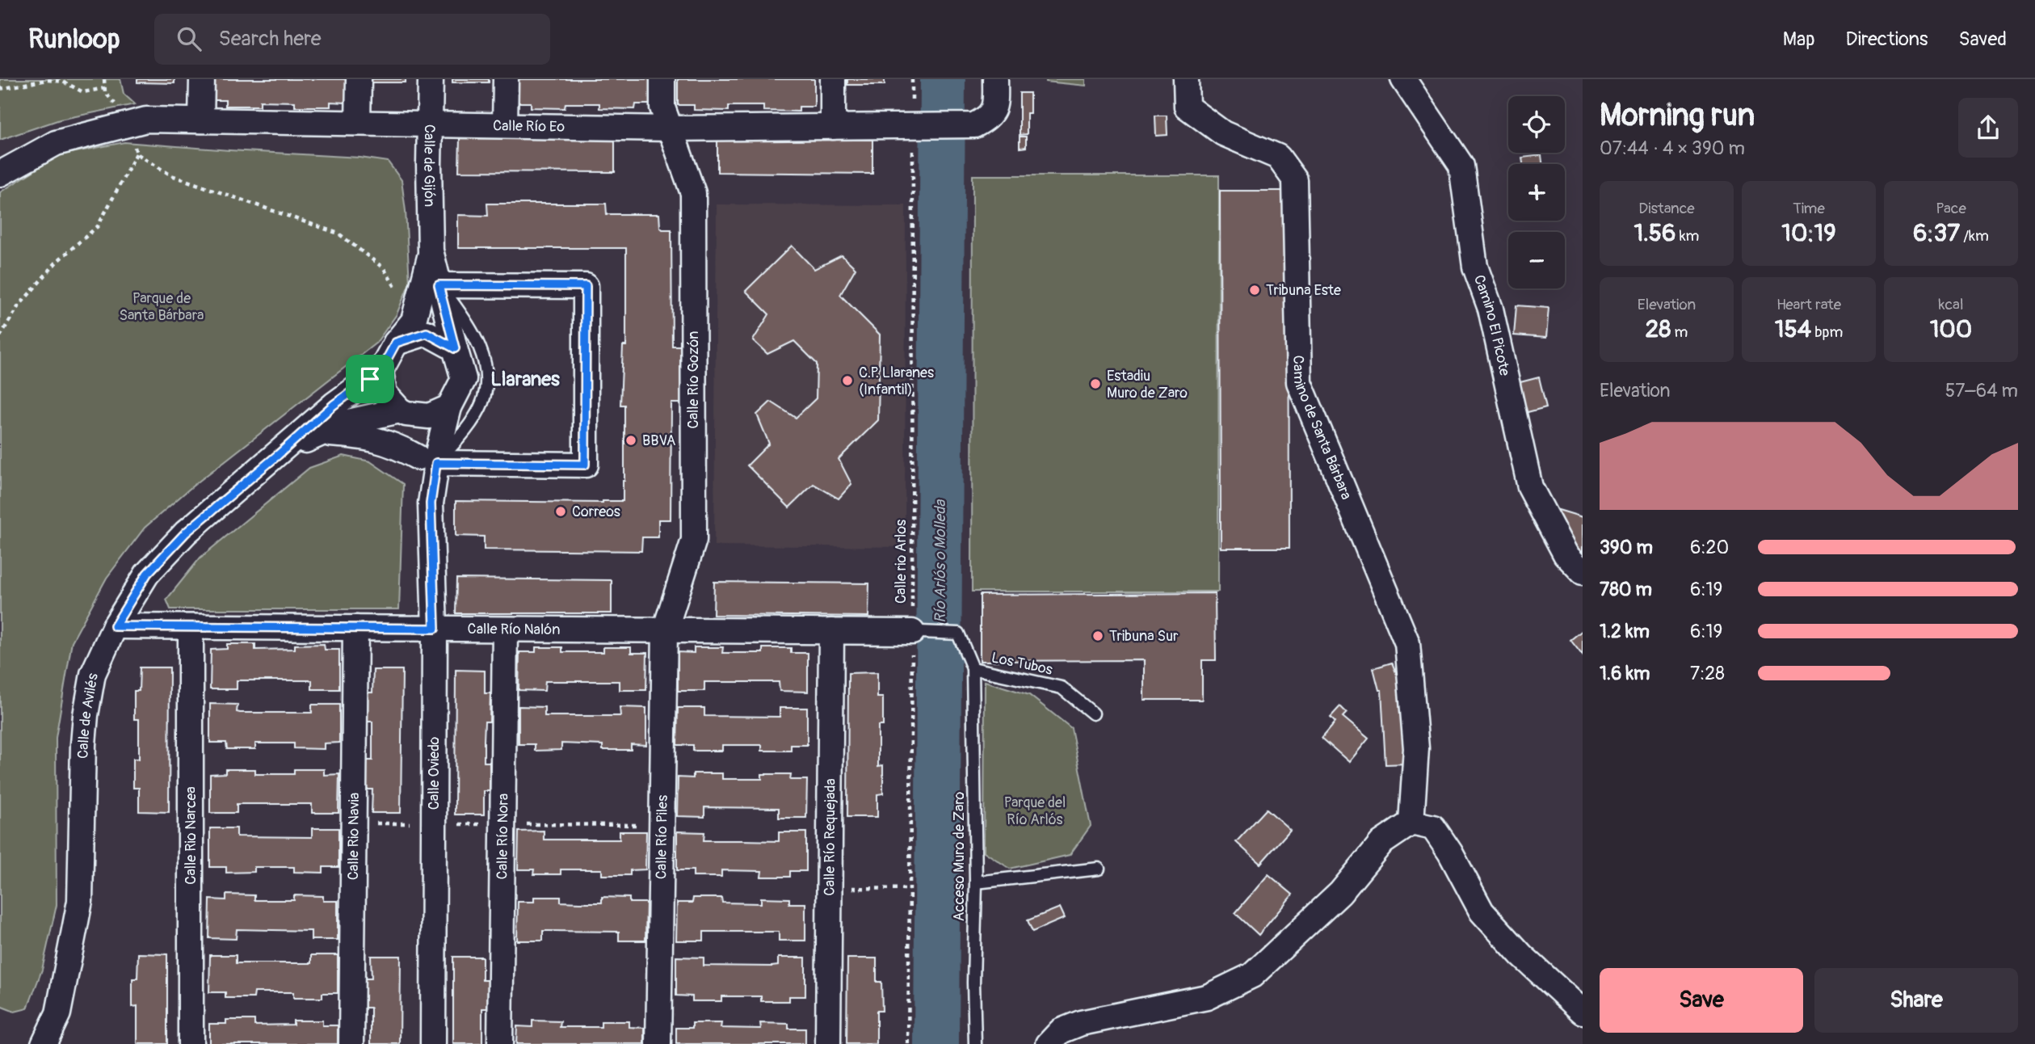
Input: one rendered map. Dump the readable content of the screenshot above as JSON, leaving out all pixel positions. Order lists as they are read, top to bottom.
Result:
{
  "streets": {
    "street": [
      "Calle Río Eo",
      "Calle de Gijón",
      "Camino El Picote",
      "Calle Río Gozón",
      "Camino de Santa Bárbara",
      "Calle Río Nalón",
      "Calle de Avilés",
      "Calle Oviedo",
      "Calle Rio Narcea",
      "Calle Rio Navia",
      "Calle Río Nora",
      "Calle Río Piles",
      "Calle Río Requejada"
    ],
    "lane": ["Los Tubos", "Acceso Muro de Zaro"],
    "path": ["Calle rio Arlos"]
  },
  "crossings": [
    ["Calle Río Eo", "Calle de Gijón"],
    ["Calle Río Eo", "Calle Río Gozón"],
    ["Calle Río Eo", "Calle rio Arlos"],
    ["Calle de Gijón", "Calle de Avilés"],
    ["Calle de Gijón", "Calle Oviedo"],
    ["Calle Río Gozón", "Calle Río Nalón"],
    ["Calle Río Gozón", "Calle Río Piles"],
    ["Calle rio Arlos", "Calle Río Nalón"],
    ["Calle rio Arlos", "Los Tubos"],
    ["Calle Río Nalón", "Los Tubos"],
    ["Calle Río Nalón", "Calle de Avilés"],
    ["Calle Río Nalón", "Calle Oviedo"],
    ["Calle Río Nalón", "Calle Rio Narcea"],
    ["Calle Río Nalón", "Calle Rio Navia"],
    ["Calle Río Nalón", "Calle Río Nora"],
    ["Calle Río Nalón", "Calle Río Piles"],
    ["Calle Río Nalón", "Calle Río Requejada"],
    ["Los Tubos", "Acceso Muro de Zaro"],
    ["Calle de Avilés", "Calle Oviedo"]
  ],
  "districts": ["Llaranes"],
  "water": ["Río Arlós o Molleda"],
  "parks": ["Parque de Santa Bárbara", "Parque del Río Arlós"],
  "places": [
    "Tribuna Este",
    "C.P. Llaranes (Infantil)",
    "Estadiu Muro de Zaro",
    "BBVA",
    "Correos",
    "Tribuna Sur"
  ],
  "page": {
    "header": "Runloop",
    "search": "Search here",
    "nav": ["Map", "Directions", "Saved"],
    "heading": ["Morning run", "07:44 · 4 × 390 m"],
    "map_buttons": ["+", "−"],
    "stats": [
      ["Distance", "1.56 km"],
      ["Time", "10:19"],
      ["Pace", "6:37 /km"],
      ["Elevation", "28 m"],
      ["Heart rate", "154 bpm"],
      ["kcal", "100"]
    ],
    "chart": ["Elevation", "57–64 m"],
    "list": [
      {
        "name": "390 m",
        "note": "6:20"
      },
      {
        "name": "780 m",
        "note": "6:19"
      },
      {
        "name": "1.2 km",
        "note": "6:19"
      },
      {
        "name": "1.6 km",
        "note": "7:28"
      }
    ],
    "buttons": ["Save", "Share"]
  }
}
